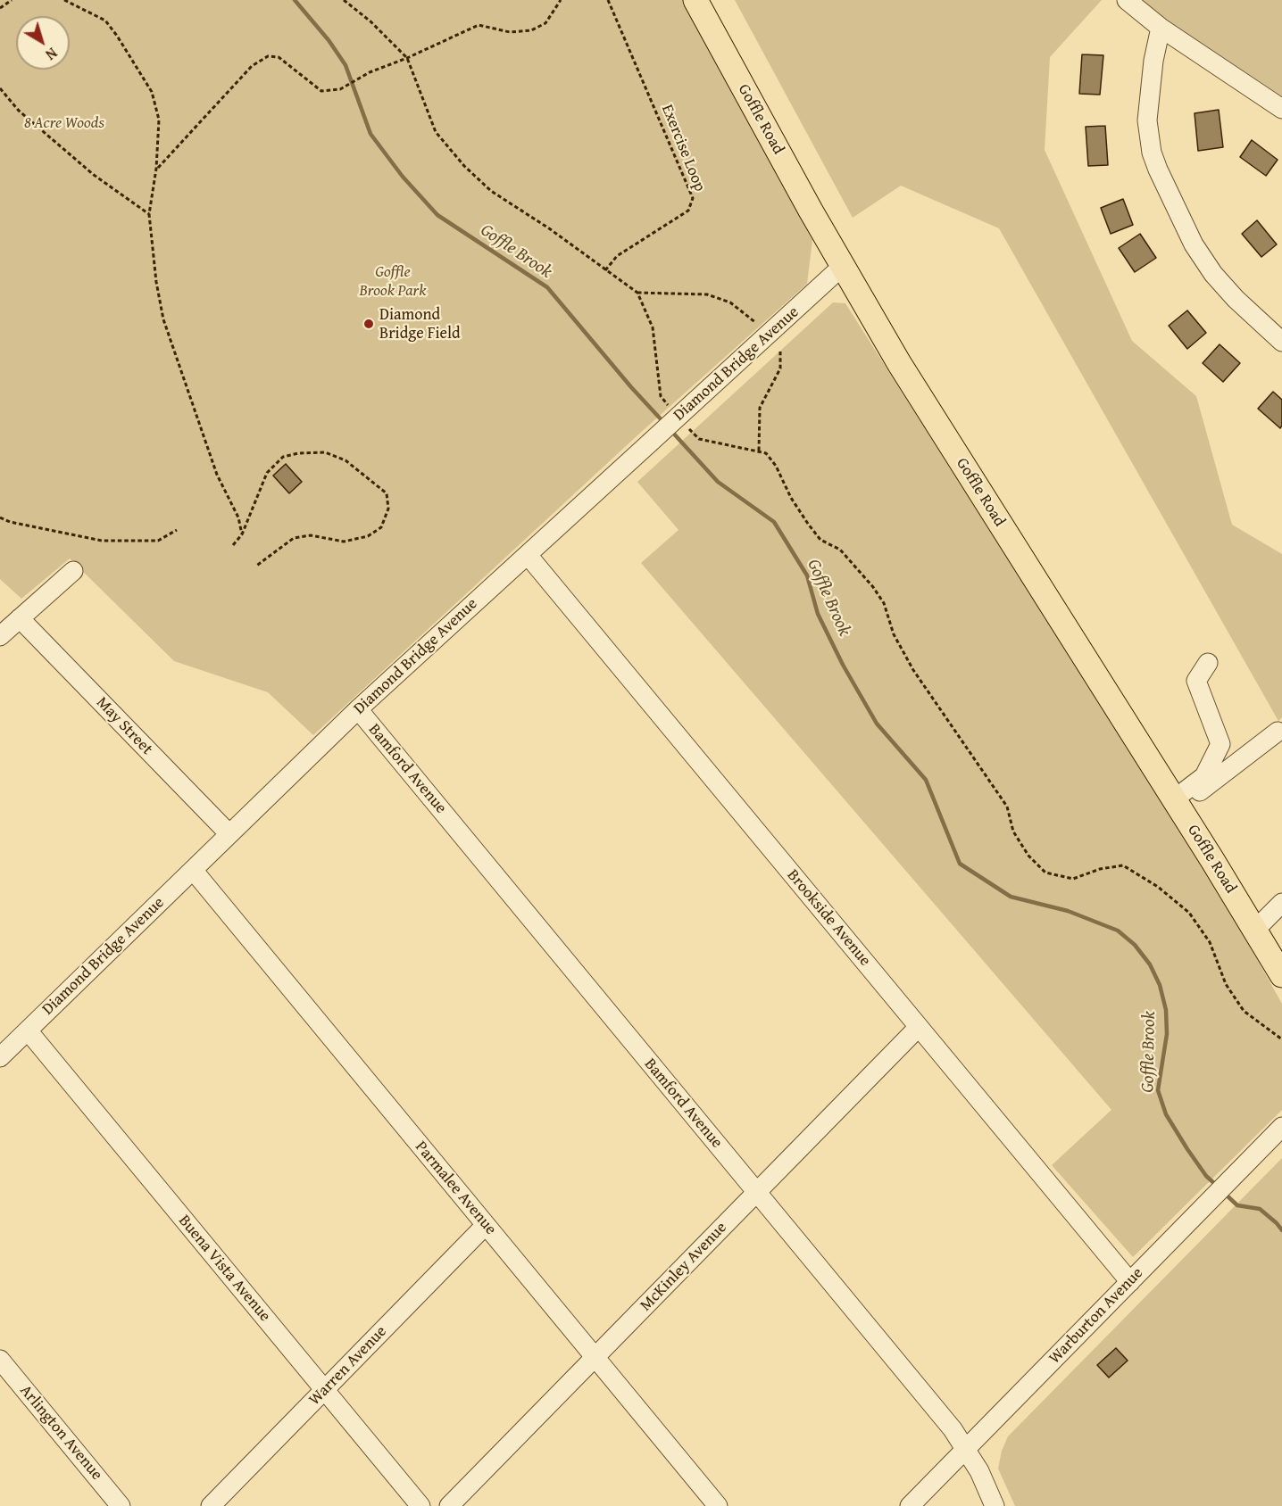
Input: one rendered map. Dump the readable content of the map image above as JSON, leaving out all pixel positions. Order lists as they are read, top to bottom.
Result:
{
  "streets": {
    "main road": ["Goffle Road"],
    "street": [
      "Diamond Bridge Avenue",
      "May Street",
      "Bamford Avenue",
      "Brookside Avenue",
      "Parmalee Avenue",
      "McKinley Avenue",
      "Buena Vista Avenue",
      "Warburton Avenue",
      "Warren Avenue",
      "Arlington Avenue"
    ],
    "path": ["Exercise Loop"]
  },
  "crossings": [
    ["Goffle Road", "Diamond Bridge Avenue"],
    ["Diamond Bridge Avenue", "May Street"],
    ["Diamond Bridge Avenue", "Bamford Avenue"],
    ["Diamond Bridge Avenue", "Brookside Avenue"],
    ["Diamond Bridge Avenue", "Parmalee Avenue"],
    ["Diamond Bridge Avenue", "Buena Vista Avenue"],
    ["Bamford Avenue", "McKinley Avenue"],
    ["Bamford Avenue", "Warburton Avenue"],
    ["Brookside Avenue", "McKinley Avenue"],
    ["Brookside Avenue", "Warburton Avenue"],
    ["Parmalee Avenue", "McKinley Avenue"],
    ["Parmalee Avenue", "Warren Avenue"],
    ["Buena Vista Avenue", "Warren Avenue"]
  ],
  "water": ["Goffle Brook"],
  "parks": ["8 Acre Woods", "Goffle Brook Park"],
  "places": ["Diamond Bridge Field"],
  "north": "bottom right"
}
